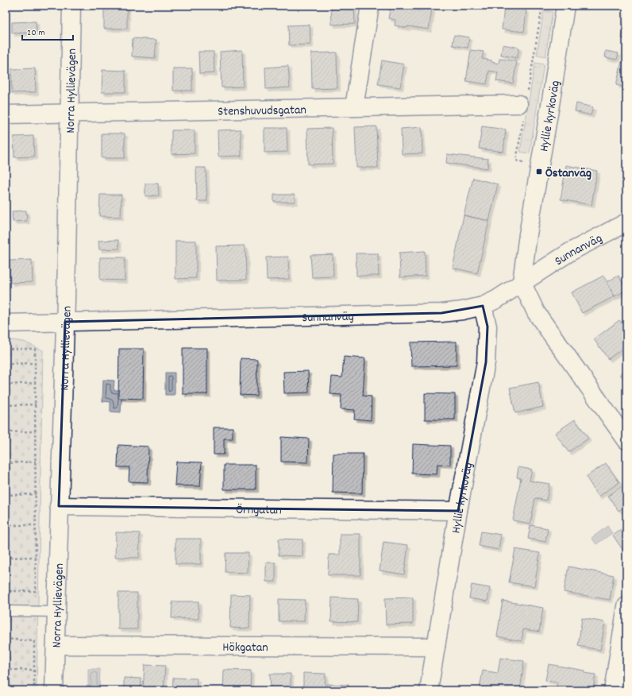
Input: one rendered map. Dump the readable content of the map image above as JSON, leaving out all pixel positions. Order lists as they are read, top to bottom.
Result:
{
  "streets": {
    "street": [
      "Norra Hyllievägen",
      "Stenshuvudsgatan",
      "Hyllie kyrkoväg",
      "Sunnanväg",
      "Örngatan",
      "Hökgatan"
    ]
  },
  "crossings": [
    ["Norra Hyllievägen", "Stenshuvudsgatan"],
    ["Norra Hyllievägen", "Sunnanväg"],
    ["Norra Hyllievägen", "Örngatan"],
    ["Norra Hyllievägen", "Hökgatan"],
    ["Hyllie kyrkoväg", "Sunnanväg"],
    ["Hyllie kyrkoväg", "Örngatan"],
    ["Hyllie kyrkoväg", "Hökgatan"]
  ],
  "places": {
    "transit": ["Östanväg"]
  },
  "scale_bar": "20 m"
}
